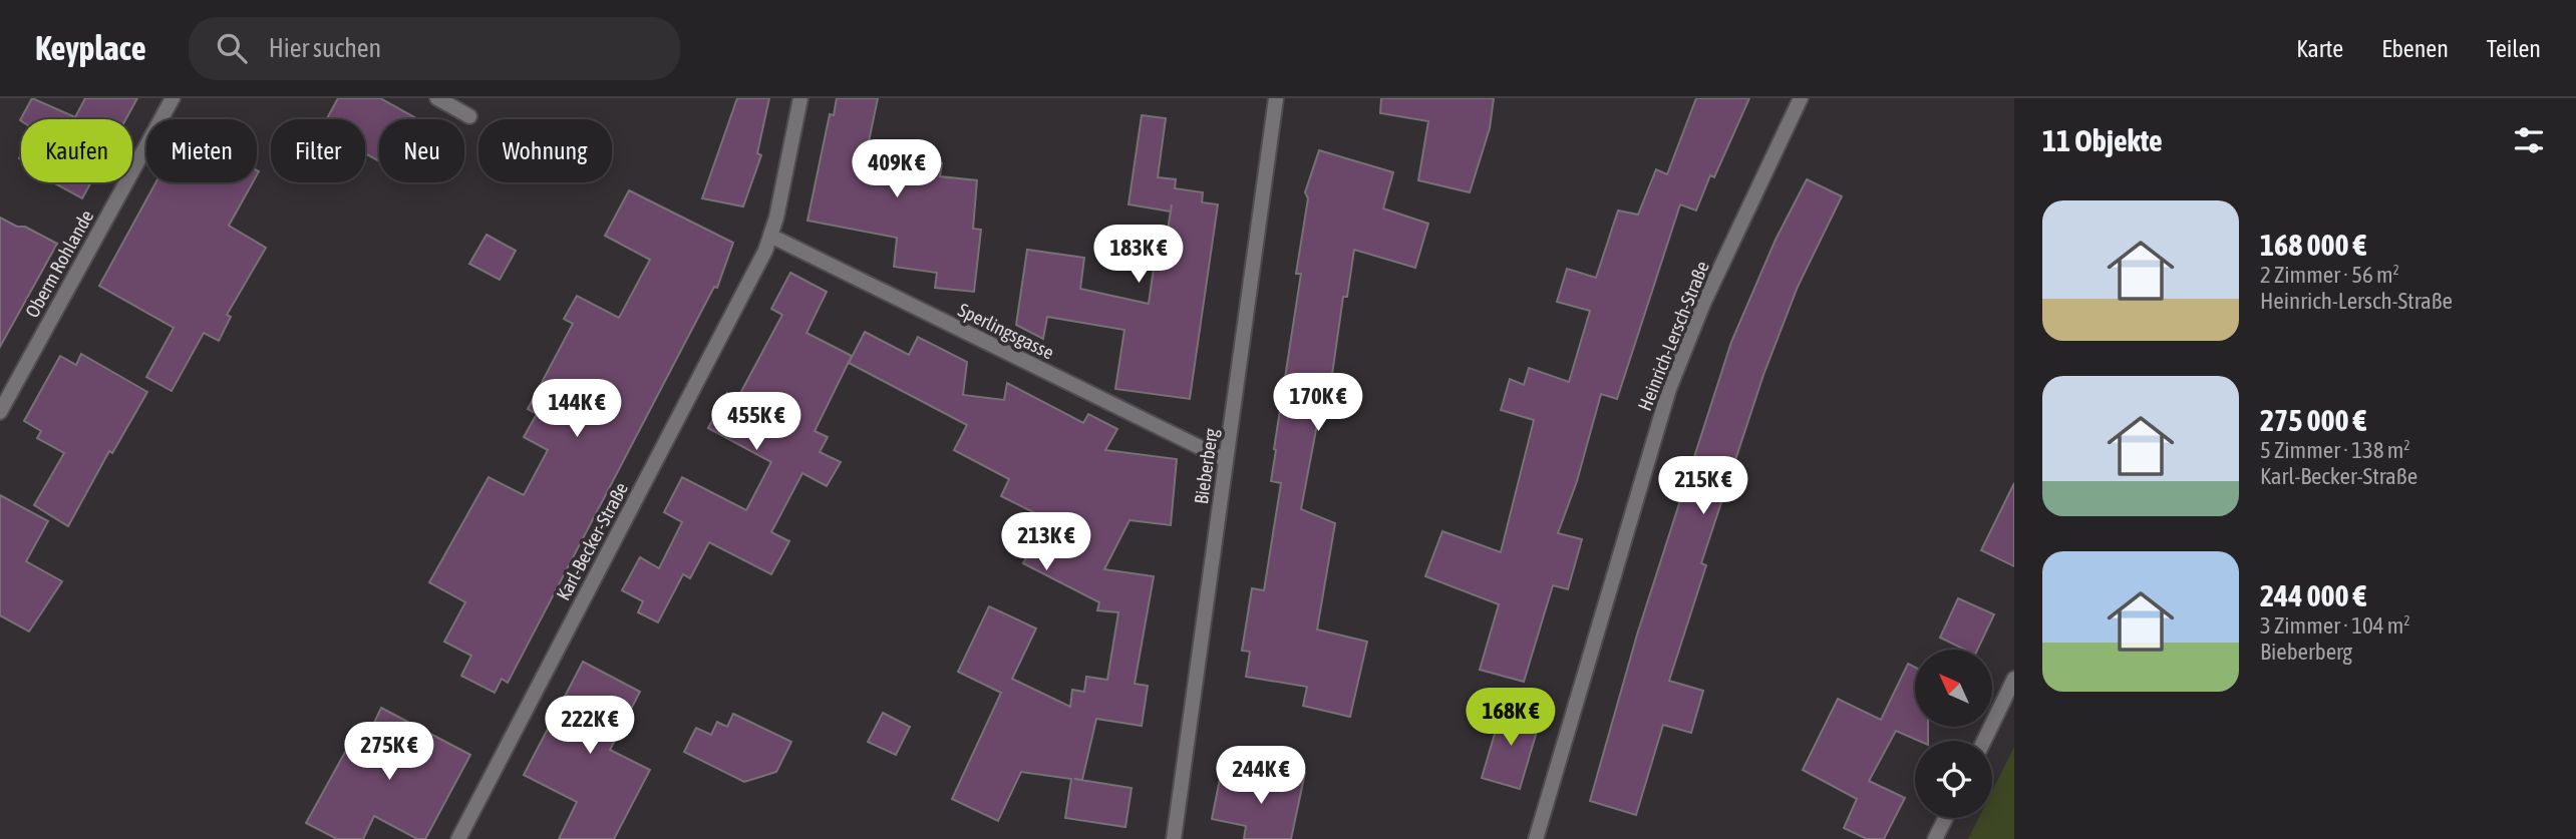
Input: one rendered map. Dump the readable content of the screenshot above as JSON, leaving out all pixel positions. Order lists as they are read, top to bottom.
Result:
{
  "streets": {
    "street": [
      "Oberm Rohlande",
      "Sperlingsgasse",
      "Heinrich-Lersch-Straße",
      "Bieberberg",
      "Karl-Becker-Straße"
    ]
  },
  "crossings": [
    ["Sperlingsgasse", "Bieberberg"],
    ["Sperlingsgasse", "Karl-Becker-Straße"]
  ],
  "north": "top left",
  "page": {
    "header": "Keyplace",
    "search": "Hier suchen",
    "nav": ["Karte", "Ebenen", "Teilen"],
    "heading": "11 Objekte",
    "chip": [
      "Kaufen",
      "Mieten",
      "Filter",
      "Neu",
      "Wohnung"
    ],
    "price": [
      "409K €",
      "183K €",
      "170K €",
      "144K €",
      "455K €",
      "215K €",
      "213K €",
      "168K €",
      "222K €",
      "275K €",
      "244K €"
    ],
    "list": [
      {
        "name": "168 000 €",
        "note": "2 Zimmer · 56 m² · Heinrich-Lersch-Straße"
      },
      {
        "name": "275 000 €",
        "note": "5 Zimmer · 138 m² · Karl-Becker-Straße"
      },
      {
        "name": "244 000 €",
        "note": "3 Zimmer · 104 m² · Bieberberg"
      }
    ]
  }
}
